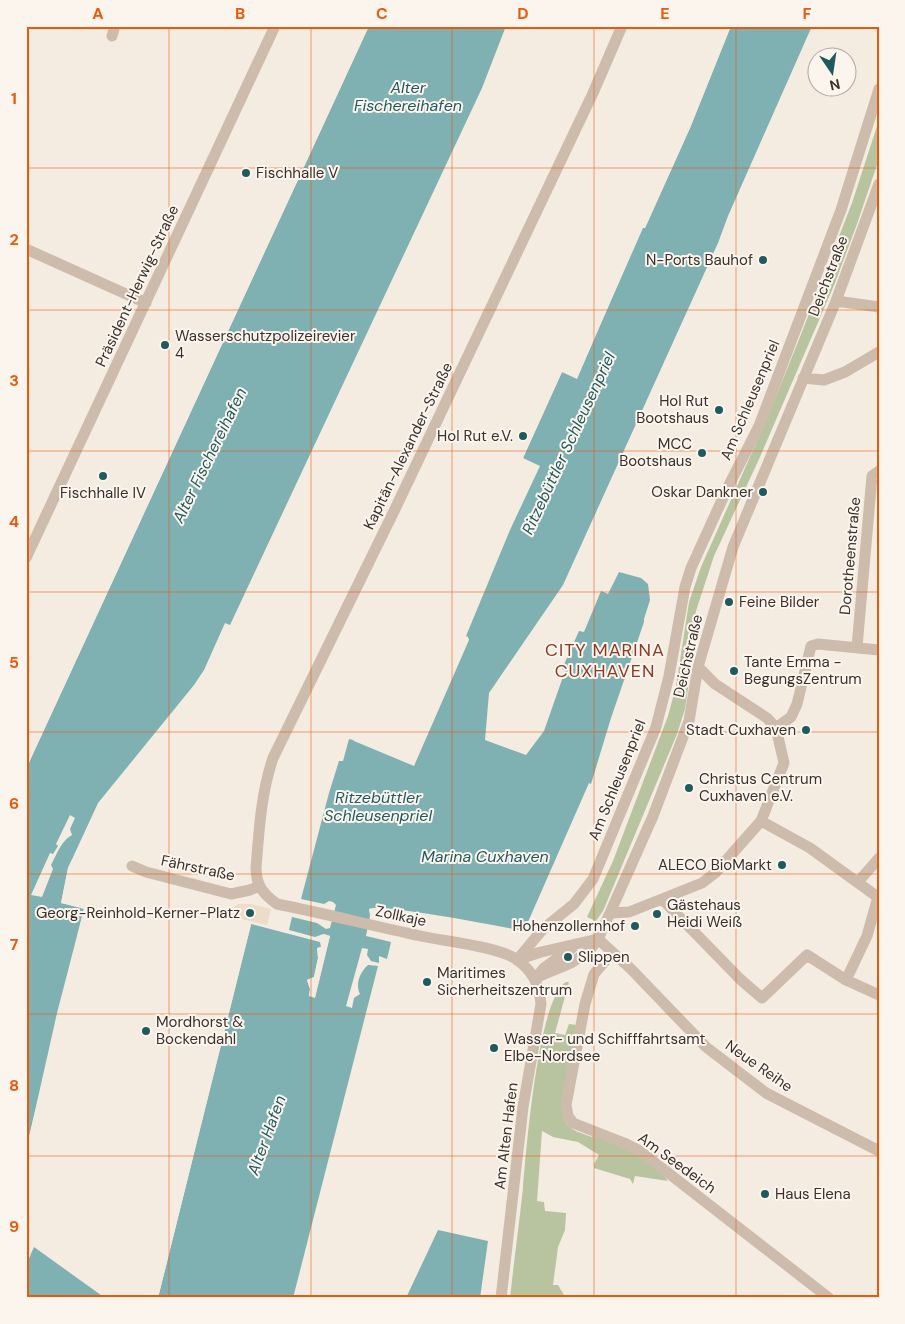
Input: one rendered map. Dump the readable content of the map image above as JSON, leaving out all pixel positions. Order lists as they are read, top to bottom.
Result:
{
  "streets": {
    "street": [
      "Deichstraße",
      "Präsident-Herwig-Straße",
      "Am Schleusenpriel",
      "Kapitän-Alexander-Straße",
      "Dorotheenstraße",
      "Fährstraße",
      "Zollkaje",
      "Neue Reihe",
      "Am Alten Hafen",
      "Am Seedeich"
    ]
  },
  "crossings": [
    ["Deichstraße", "Zollkaje"],
    ["Deichstraße", "Neue Reihe"],
    ["Deichstraße", "Am Alten Hafen"],
    ["Am Schleusenpriel", "Zollkaje"],
    ["Kapitän-Alexander-Straße", "Fährstraße"],
    ["Kapitän-Alexander-Straße", "Zollkaje"],
    ["Fährstraße", "Zollkaje"],
    ["Zollkaje", "Am Alten Hafen"],
    ["Neue Reihe", "Am Seedeich"]
  ],
  "districts": ["CITY MARINA CUXHAVEN"],
  "water": [
    "Alter Fischereihafen",
    "Ritzebüttler Schleusenpriel",
    "Marina Cuxhaven",
    "Alter Hafen"
  ],
  "places": [
    "Fischhalle V",
    "N-Ports Bauhof",
    "Wasserschutzpolizeirevier 4",
    "Hol Rut Bootshaus",
    "Hol Rut e.V.",
    "MCC Bootshaus",
    "Fischhalle IV",
    "Oskar Dankner",
    "Feine Bilder",
    "Tante Emma - BegungsZentrum",
    "Stadt Cuxhaven",
    "Christus Centrum Cuxhaven e.V.",
    "ALECO BioMarkt",
    "Georg-Reinhold-Kerner-Platz",
    "Gästehaus Heidi Weiß",
    "Hohenzollernhof",
    "Slippen",
    "Maritimes Sicherheitszentrum",
    "Mordhorst & Bockendahl",
    "Wasser- und Schifffahrtsamt Elbe-Nordsee",
    "Haus Elena"
  ],
  "north": "bottom",
  "grid": {
    "columns": [
      "A",
      "B",
      "C",
      "D",
      "E",
      "F"
    ],
    "rows": [
      "1",
      "2",
      "3",
      "4",
      "5",
      "6",
      "7",
      "8",
      "9"
    ]
  }
}
